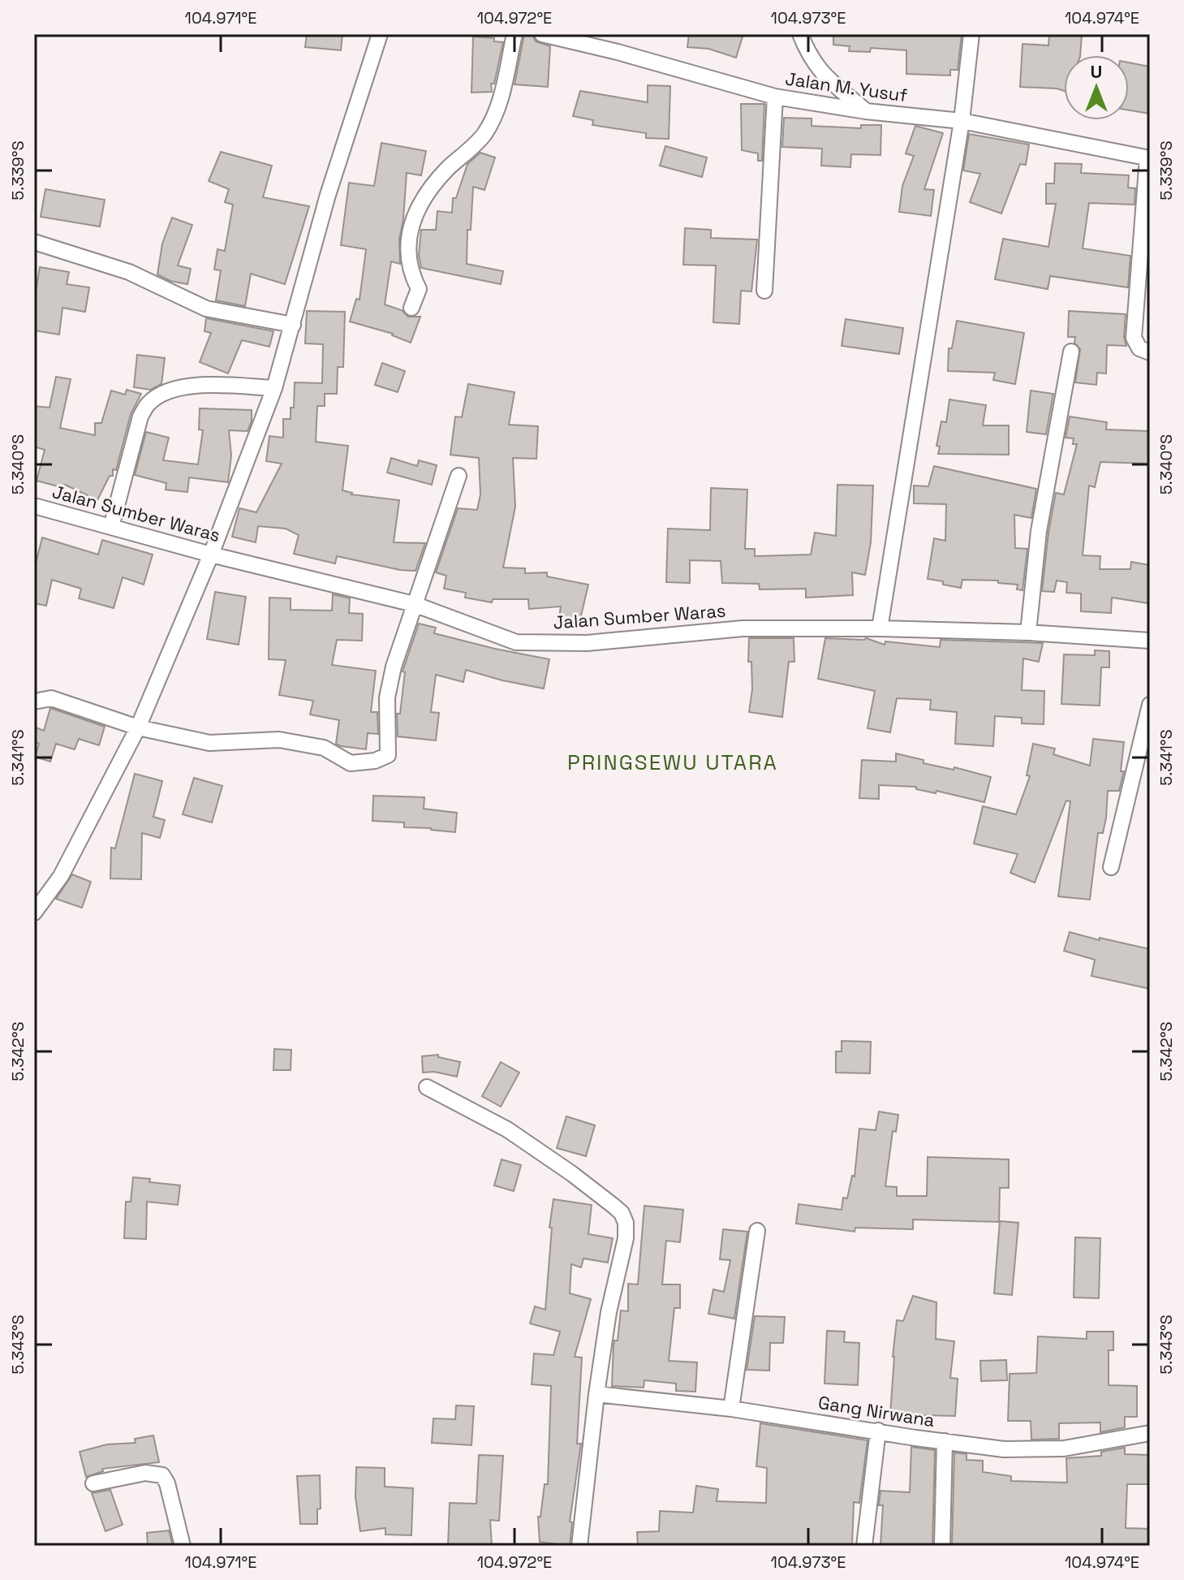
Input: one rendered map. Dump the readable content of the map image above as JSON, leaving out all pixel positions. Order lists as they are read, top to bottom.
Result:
{
  "streets": {
    "street": ["Jalan M. Yusuf", "Jalan Sumber Waras", "Gang Nirwana"]
  },
  "districts": ["PRINGSEWU UTARA"],
  "north": "top",
  "coordinates": [
    "104.971°E",
    "104.972°E",
    "104.973°E",
    "104.974°E",
    "5.339°S",
    "5.340°S",
    "5.341°S",
    "5.342°S",
    "5.343°S"
  ]
}
